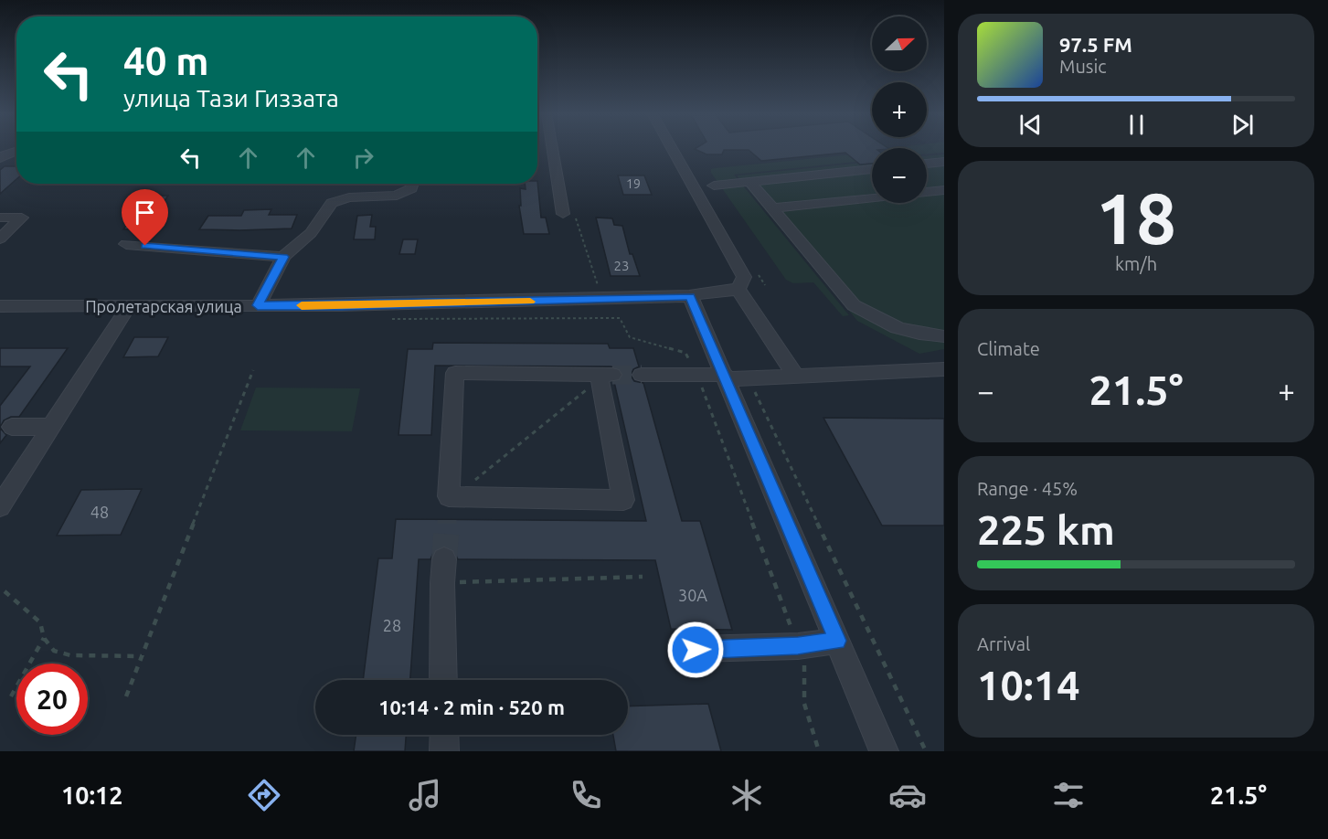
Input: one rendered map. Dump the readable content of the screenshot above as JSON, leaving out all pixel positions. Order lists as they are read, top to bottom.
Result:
{
  "streets": {
    "street": ["Пролетарская улица"]
  },
  "house_numbers": [
    "19",
    "23",
    "48",
    "30А",
    "28"
  ],
  "north": "right",
  "page": {
    "map_buttons": ["+", "−"],
    "turn": ["40 m", "улица Тази Гиззата"],
    "song": ["97.5 FM", "Music"],
    "tile": [
      ["18", "km/h"],
      "Climate",
      ["Range · 45%", "225 km"],
      ["Arrival", "10:14"]
    ],
    "heat": ["−", "21.5°", "+"],
    "limit": "20",
    "trip": "10:14 · 2 min · 520 m",
    "tabs": ["10:12", "21.5°"]
  }
}
